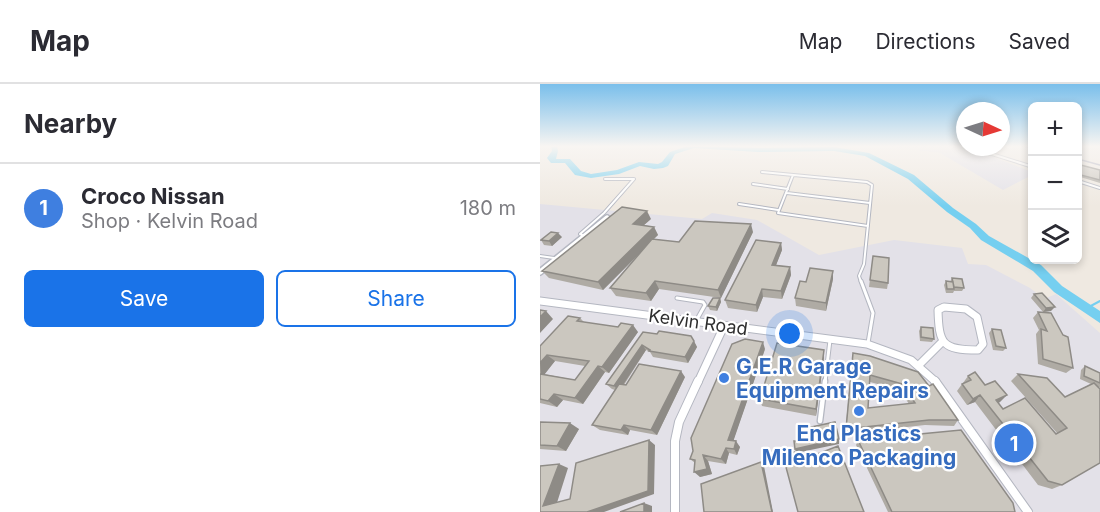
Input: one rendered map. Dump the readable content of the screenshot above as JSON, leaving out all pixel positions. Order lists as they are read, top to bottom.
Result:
{
  "streets": {
    "street": ["Kelvin Road"]
  },
  "places": ["G.E.R Garage Equipment Repairs", "End Plastics Milenco Packaging"],
  "north": "right",
  "page": {
    "header": "Map",
    "nav": ["Map", "Directions", "Saved"],
    "heading": "Nearby",
    "map_buttons": ["+", "−"],
    "list": [
      {
        "mark": "1",
        "name": "Croco Nissan",
        "note": "Shop · Kelvin Road",
        "value": "180 m"
      }
    ],
    "buttons": ["Save", "Share"],
    "pins": "1"
  }
}
